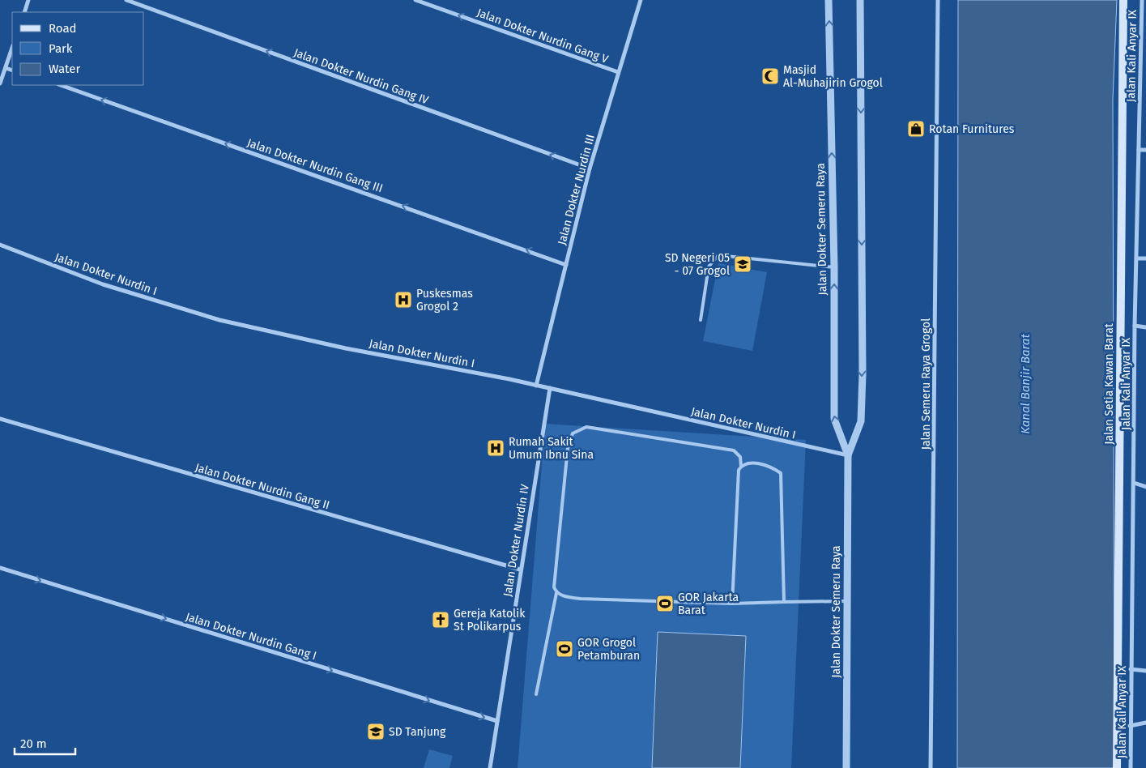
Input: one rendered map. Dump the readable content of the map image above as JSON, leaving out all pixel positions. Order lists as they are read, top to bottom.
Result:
{
  "streets": {
    "main road": ["Jalan Setia Kawan Barat"],
    "street": [
      "Jalan Dokter Nurdin Gang V",
      "Jalan Kali Anyar IX",
      "Jalan Dokter Nurdin Gang IV",
      "Jalan Dokter Nurdin Gang III",
      "Jalan Dokter Nurdin III",
      "Jalan Dokter Semeru Raya",
      "Jalan Dokter Nurdin I",
      "Jalan Semeru Raya Grogol",
      "Jalan Dokter Nurdin Gang II",
      "Jalan Dokter Nurdin IV",
      "Jalan Dokter Nurdin Gang I"
    ]
  },
  "crossings": [
    ["Jalan Dokter Nurdin Gang V", "Jalan Dokter Nurdin III"],
    ["Jalan Dokter Nurdin Gang IV", "Jalan Dokter Nurdin III"],
    ["Jalan Dokter Nurdin Gang III", "Jalan Dokter Nurdin III"],
    ["Jalan Dokter Nurdin III", "Jalan Dokter Nurdin I"],
    ["Jalan Dokter Semeru Raya", "Jalan Dokter Nurdin I"],
    ["Jalan Dokter Nurdin I", "Jalan Dokter Nurdin IV"],
    ["Jalan Dokter Nurdin Gang II", "Jalan Dokter Nurdin IV"],
    ["Jalan Dokter Nurdin IV", "Jalan Dokter Nurdin Gang I"]
  ],
  "one_way": [
    "Jalan Dokter Nurdin Gang V",
    "Jalan Dokter Nurdin Gang IV",
    "Jalan Dokter Nurdin Gang III",
    "Jalan Dokter Nurdin Gang I"
  ],
  "water": ["Kanal Banjir Barat"],
  "places": {
    "mosque": ["Masjid Al-Muhajirin Grogol"],
    "shop": ["Rotan Furnitures"],
    "school or university": ["SD Negeri 05 - 07 Grogol", "SD Tanjung"],
    "hospital": ["Puskesmas Grogol 2", "Rumah Sakit Umum Ibnu Sina"],
    "sports": ["GOR Jakarta Barat", "GOR Grogol Petamburan"],
    "church": ["Gereja Katolik St Polikarpus"]
  },
  "legend": ["Road", "Park", "Water"],
  "scale_bar": "20 m"
}
